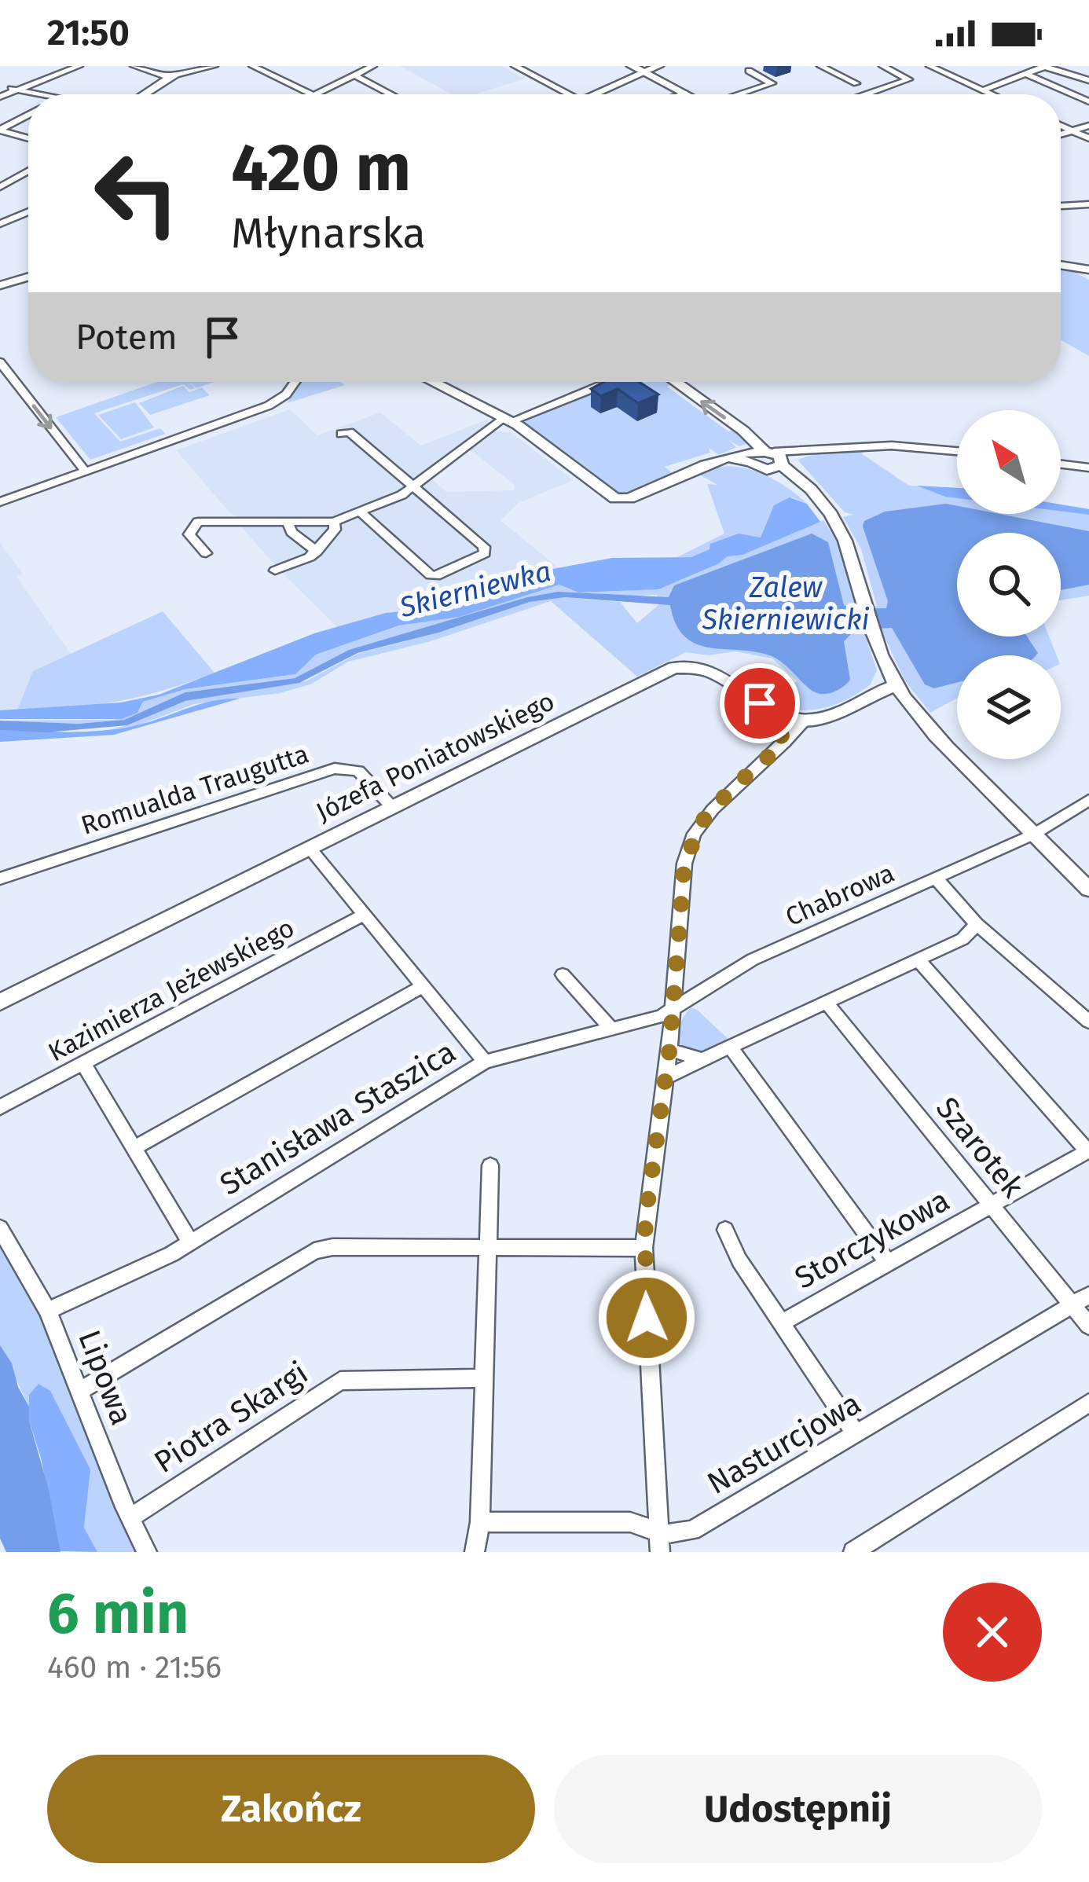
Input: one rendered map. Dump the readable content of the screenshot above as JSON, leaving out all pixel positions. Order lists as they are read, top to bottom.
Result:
{
  "streets": {
    "street": [
      "Józefa Poniatowskiego",
      "Romualda Traugutta",
      "Chabrowa",
      "Kazimierza Jeżewskiego",
      "Stanisława Staszica",
      "Szarotek",
      "Storczykowa",
      "Lipowa",
      "Piotra Skargi",
      "Nasturcjowa"
    ]
  },
  "crossings": [
    ["Józefa Poniatowskiego", "Romualda Traugutta"],
    ["Chabrowa", "Stanisława Staszica"],
    ["Stanisława Staszica", "Lipowa"],
    ["Szarotek", "Storczykowa"],
    ["Szarotek", "Nasturcjowa"],
    ["Lipowa", "Piotra Skargi"]
  ],
  "water": ["Zalew Skierniewicki", "Skierniewka"],
  "north": "top left",
  "page": {
    "status": "21:50",
    "turn": ["420 m", "Młynarska"],
    "then": "Potem",
    "heading": ["6 min", "460 m · 21:56"],
    "buttons": ["Zakończ", "Udostępnij"]
  }
}
